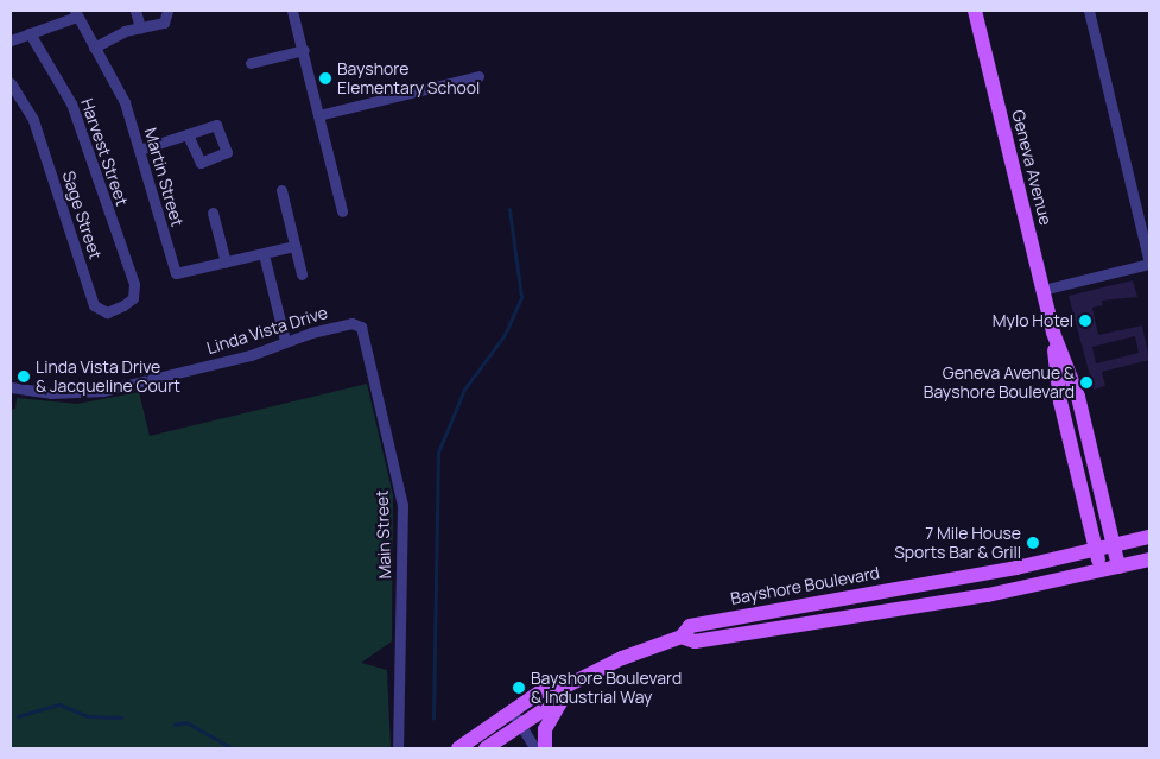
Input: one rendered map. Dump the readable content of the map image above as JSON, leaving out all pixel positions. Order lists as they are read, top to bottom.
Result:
{
  "streets": {
    "main road": ["Geneva Avenue", "Bayshore Boulevard"],
    "street": [
      "Harvest Street",
      "Martin Street",
      "Sage Street",
      "Linda Vista Drive",
      "Main Street"
    ]
  },
  "crossings": [
    ["Harvest Street", "Sage Street"],
    ["Geneva Avenue", "Bayshore Boulevard"],
    ["Linda Vista Drive", "Main Street"]
  ],
  "places": [
    "Bayshore Elementary School",
    "Mylo Hotel",
    "Linda Vista Drive & Jacqueline Court",
    "Geneva Avenue & Bayshore Boulevard",
    "7 Mile House Sports Bar & Grill",
    "Bayshore Boulevard & Industrial Way"
  ]
}
